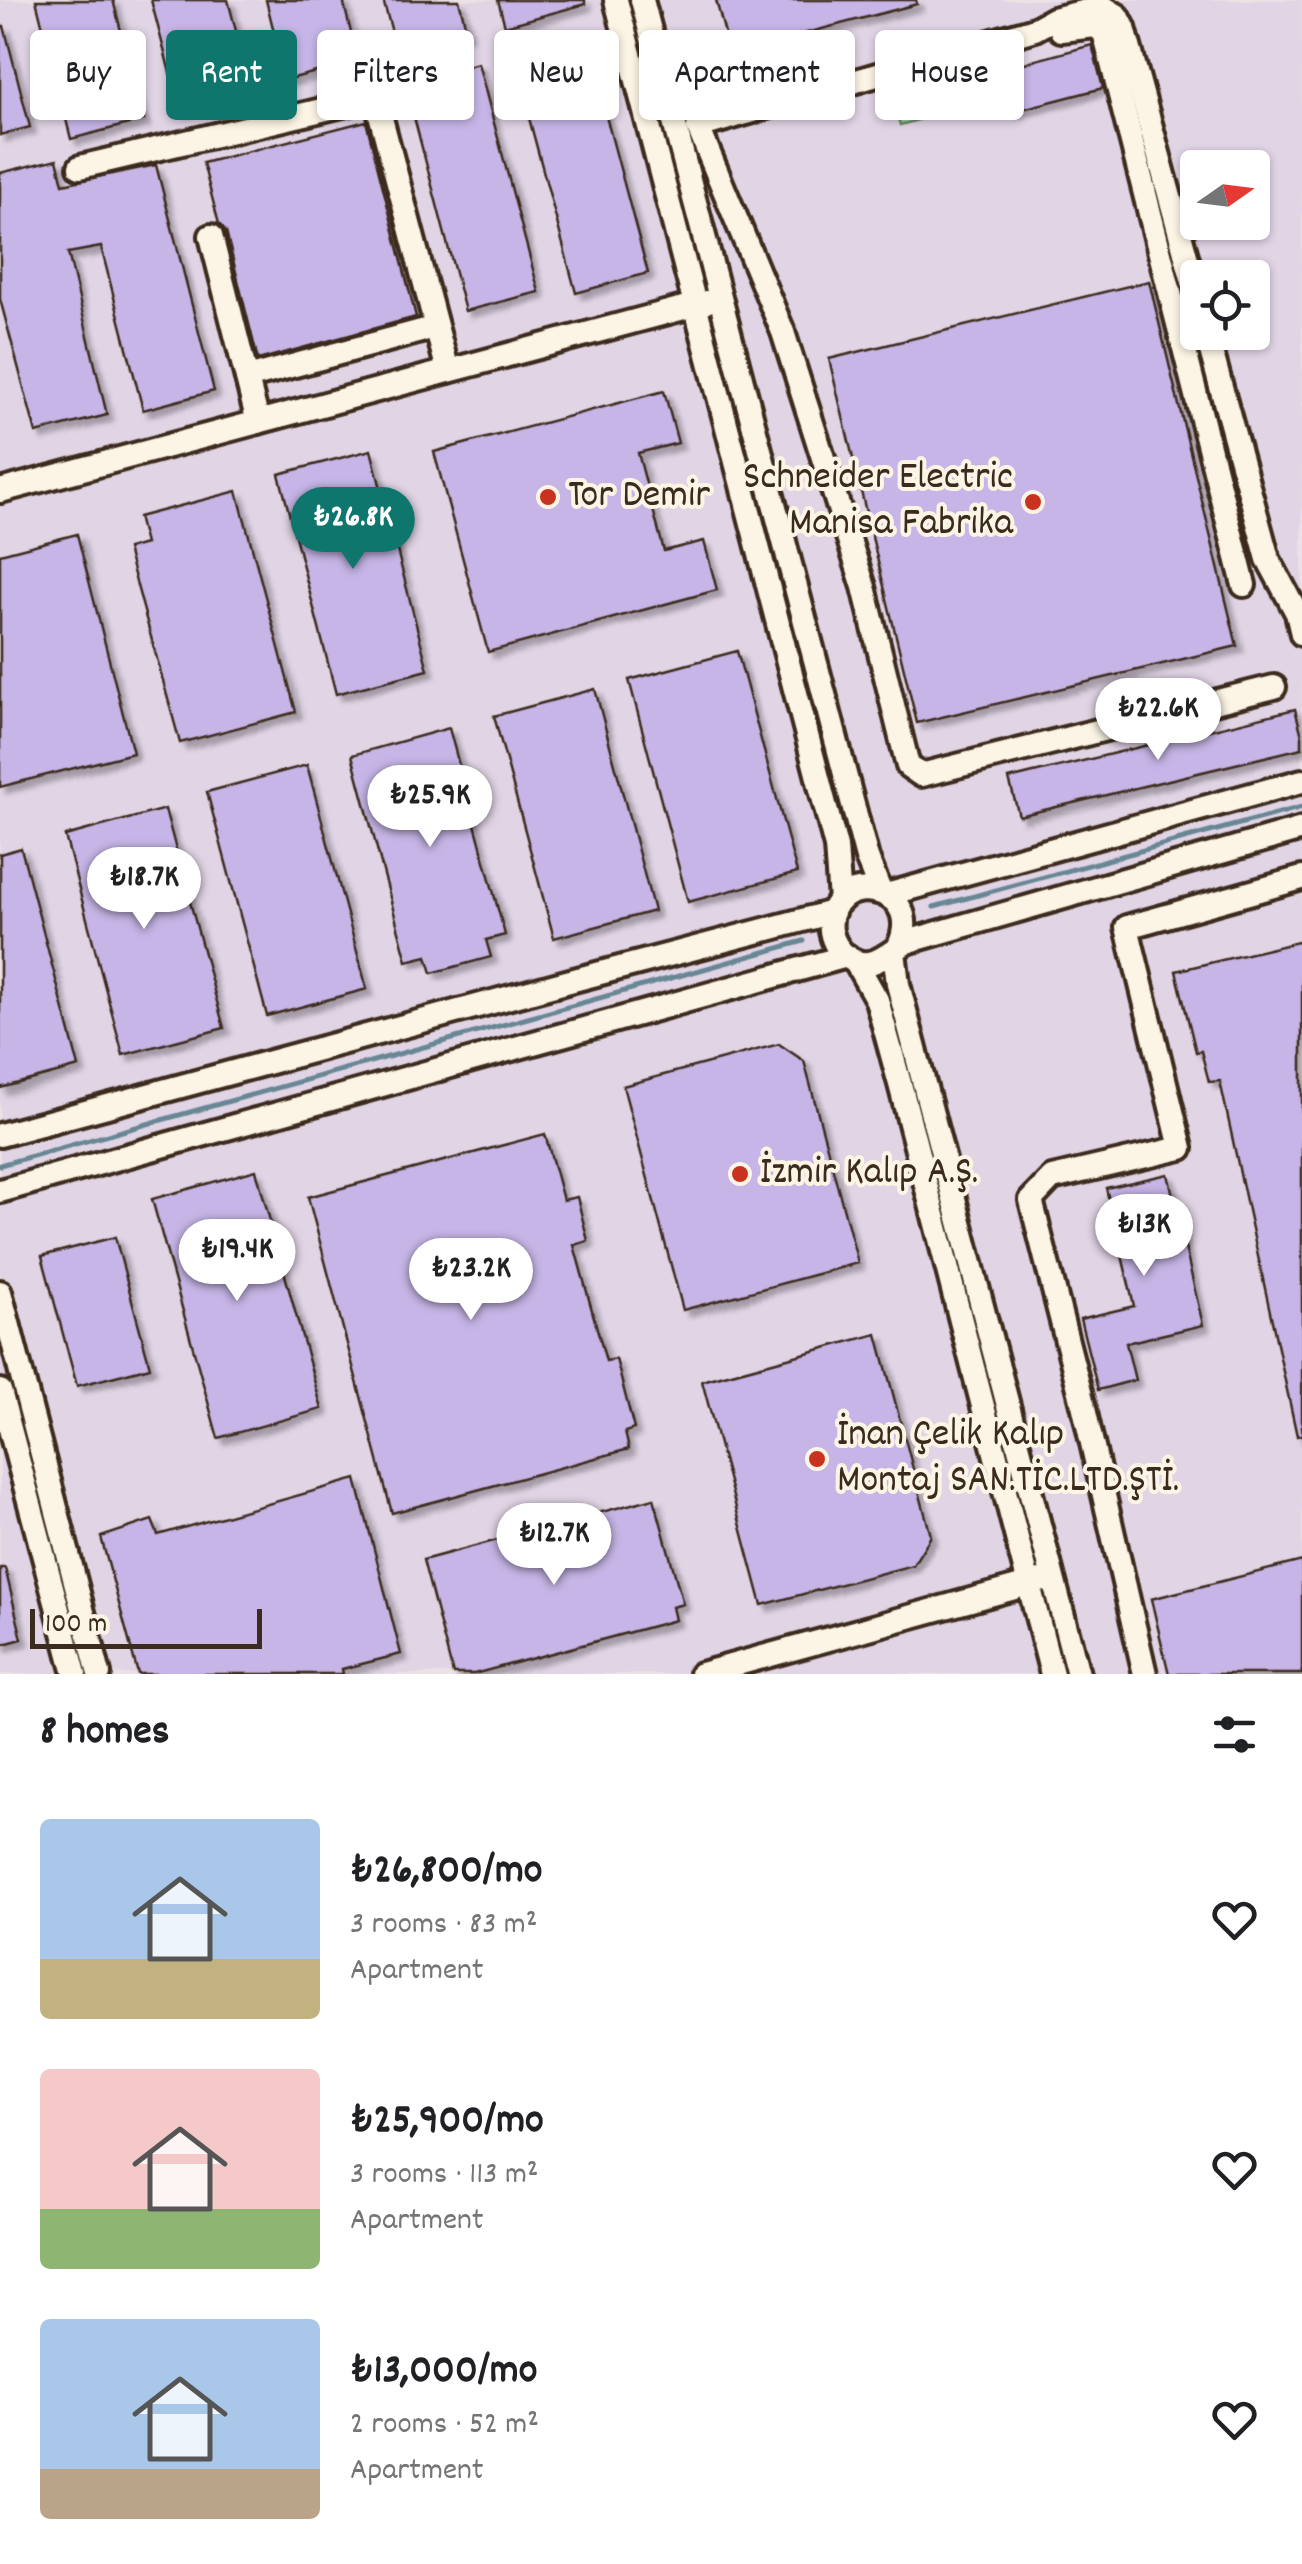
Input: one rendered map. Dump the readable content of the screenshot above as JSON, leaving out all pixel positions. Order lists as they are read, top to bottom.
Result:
{
  "places": [
    "Tor Demir",
    "Schneider Electric Manisa Fabrika",
    "İzmir Kalıp A.Ş.",
    "İnan Çelik Kalıp Montaj SAN.TİC.LTD.ŞTİ."
  ],
  "scale_bar": "100 m",
  "north": "right",
  "page": {
    "chip": [
      "Buy",
      "Rent",
      "Filters",
      "New",
      "Apartment",
      "House"
    ],
    "price": [
      "₺26.8K",
      "₺22.6K",
      "₺25.9K",
      "₺18.7K",
      "₺13K",
      "₺19.4K",
      "₺23.2K",
      "₺12.7K"
    ],
    "scale": "100 m",
    "heading": "8 homes",
    "list": [
      {
        "name": "₺26,800/mo",
        "note": "3 rooms · 83 m² · Apartment"
      },
      {
        "name": "₺25,900/mo",
        "note": "3 rooms · 113 m² · Apartment"
      },
      {
        "name": "₺13,000/mo",
        "note": "2 rooms · 52 m² · Apartment"
      }
    ]
  }
}
